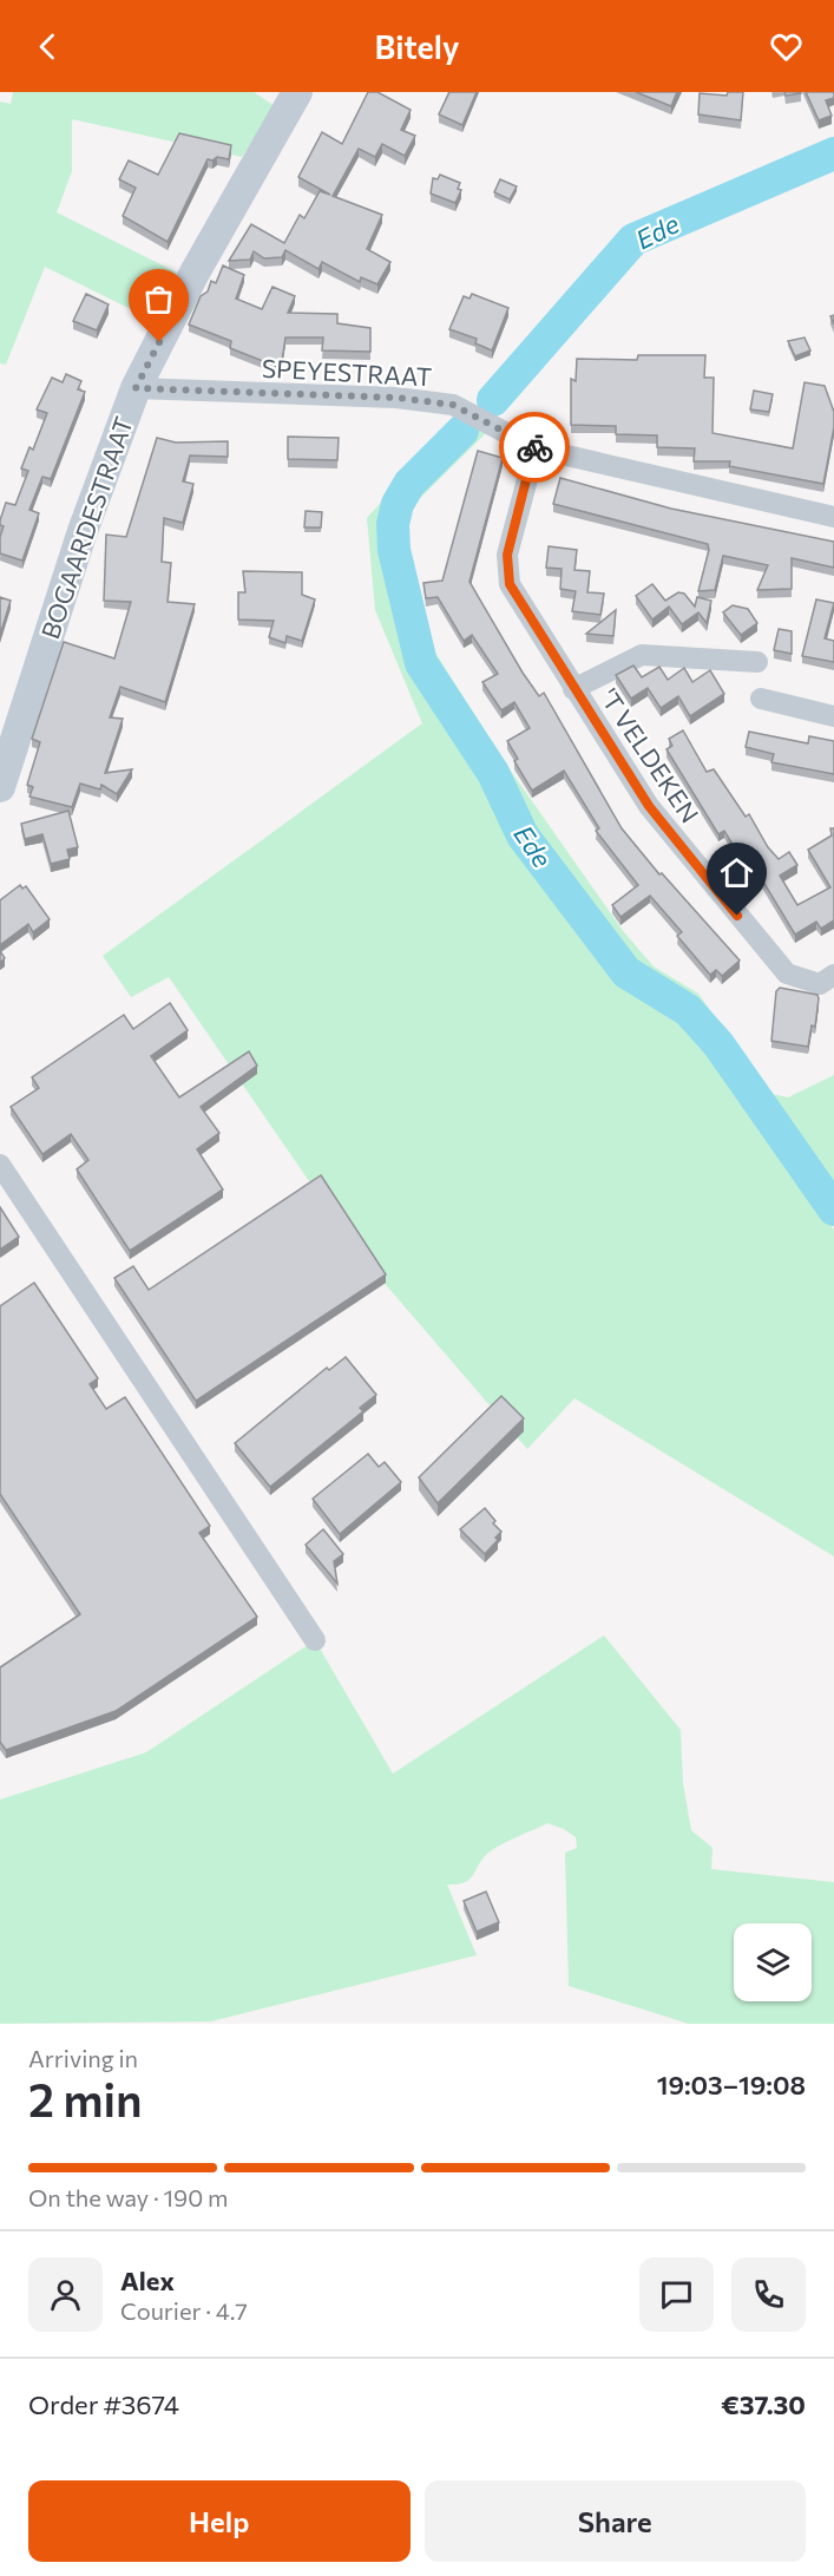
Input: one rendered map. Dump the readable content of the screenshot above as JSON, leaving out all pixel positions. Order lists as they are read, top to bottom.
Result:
{
  "streets": {
    "street": ["SPEYESTRAAT", "BOGAARDESTRAAT", "'T VELDEKEN"]
  },
  "crossings": [
    ["SPEYESTRAAT", "BOGAARDESTRAAT"],
    ["SPEYESTRAAT", "'T VELDEKEN"]
  ],
  "water": ["Ede"],
  "page": {
    "header": "Bitely",
    "heading": ["2 min", "Arriving in", "19:03–19:08"],
    "panel": [
      "Alex",
      "Courier · 4.7",
      "Order #3674",
      "€37.30"
    ],
    "bar": "On the way · 190 m",
    "buttons": ["Help", "Share"]
  }
}
